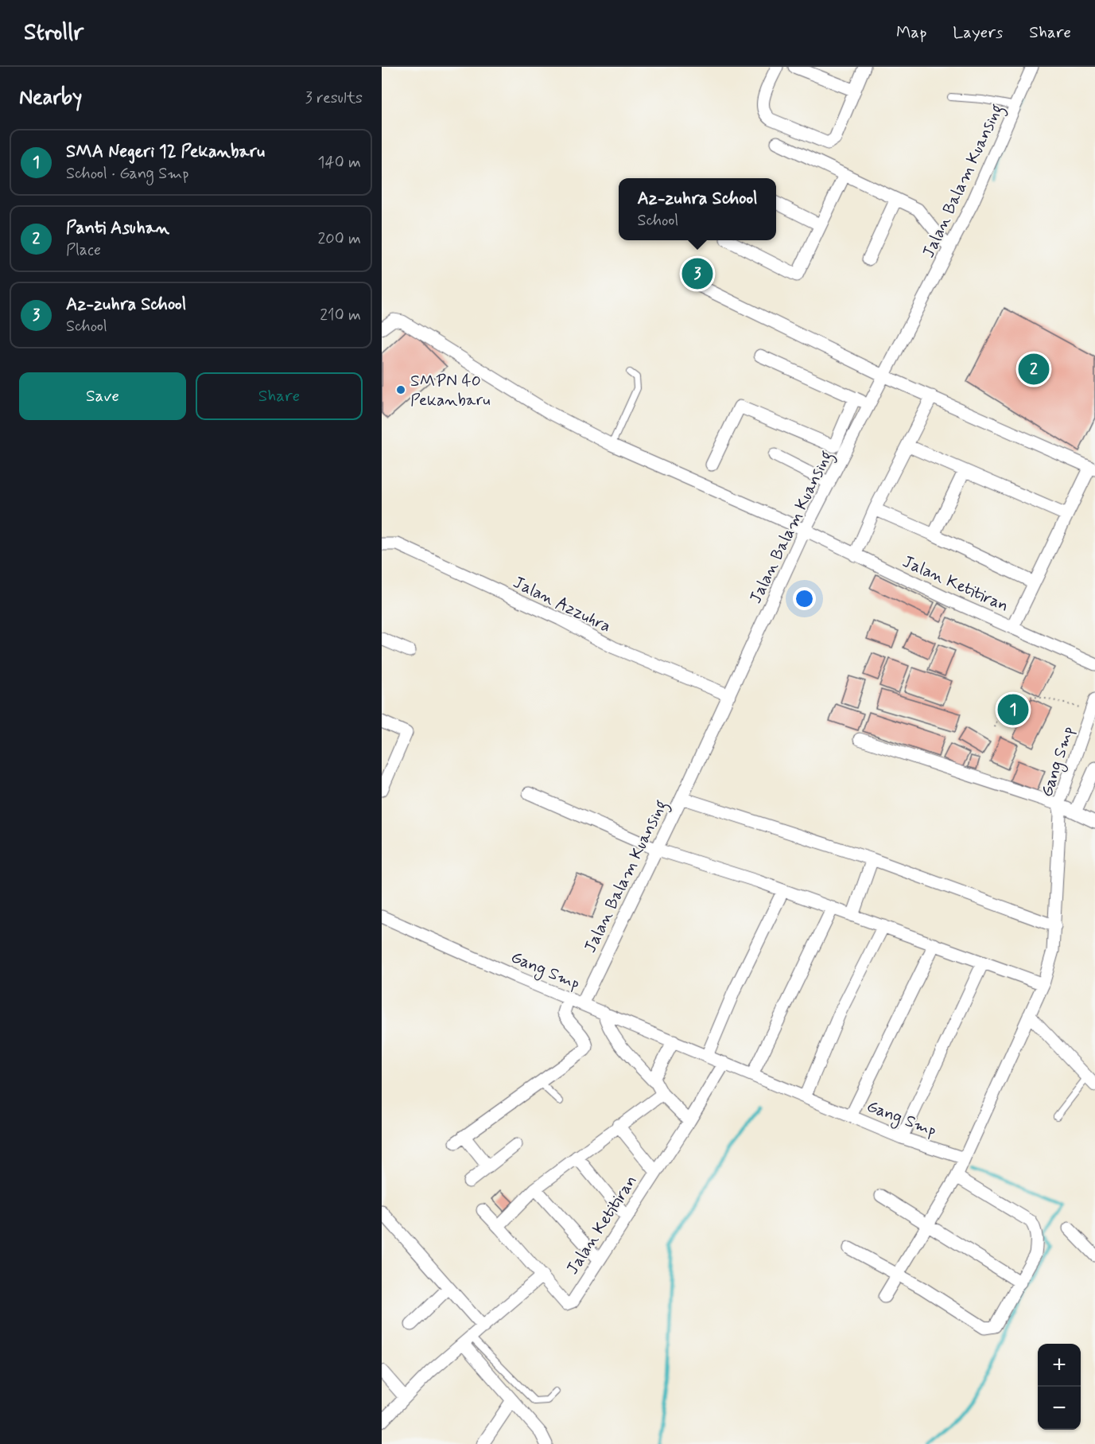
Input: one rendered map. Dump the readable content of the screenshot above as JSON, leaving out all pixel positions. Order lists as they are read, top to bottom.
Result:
{
  "streets": {
    "street": [
      "Jalan Balam Kuansing",
      "Jalan Ketitiran",
      "Jalan Azzuhra",
      "Gang Smp"
    ]
  },
  "crossings": [
    ["Jalan Balam Kuansing", "Jalan Ketitiran"],
    ["Jalan Balam Kuansing", "Jalan Azzuhra"],
    ["Jalan Balam Kuansing", "Gang Smp"],
    ["Jalan Ketitiran", "Gang Smp"]
  ],
  "places": ["SMPN 40 Pekanbaru"],
  "page": {
    "header": "Strollr",
    "nav": ["Map", "Layers", "Share"],
    "heading": ["Nearby", "3 results"],
    "list": [
      {
        "mark": "1",
        "name": "SMA Negeri 12 Pekanbaru",
        "note": "School · Gang Smp",
        "value": "140 m"
      },
      {
        "mark": "2",
        "name": "Panti Asuhan",
        "note": "Place",
        "value": "200 m"
      },
      {
        "mark": "3",
        "name": "Az-zuhra School",
        "note": "School",
        "value": "210 m"
      }
    ],
    "popup": ["Az-zuhra School", "School"],
    "pins": ["3", "2", "1"],
    "buttons": ["Save", "Share"],
    "map_buttons": ["+", "−"]
  }
}
